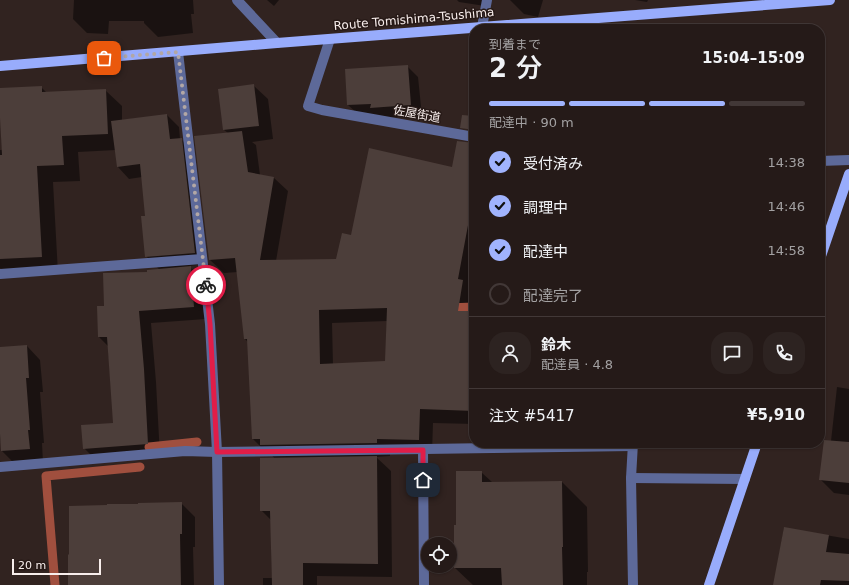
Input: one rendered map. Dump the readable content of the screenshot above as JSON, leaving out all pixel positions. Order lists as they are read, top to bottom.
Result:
{
  "streets": {
    "main road": ["Route Tomishima-Tsushima"],
    "street": ["佐屋街道"]
  },
  "crossings": [
    ["Route Tomishima-Tsushima", "佐屋街道"]
  ],
  "scale_bar": "20 m",
  "page": {
    "heading": ["2 分", "到着まで", "15:04–15:09"],
    "panel": [
      "鈴木",
      "配達員 · 4.8",
      "注文 #5417",
      "¥5,910"
    ],
    "bar": "配達中 · 90 m",
    "list": [
      ["受付済み", "14:38"],
      ["調理中", "14:46"],
      ["配達中", "14:58"],
      "配達完了"
    ],
    "scale": "20 m"
  }
}
